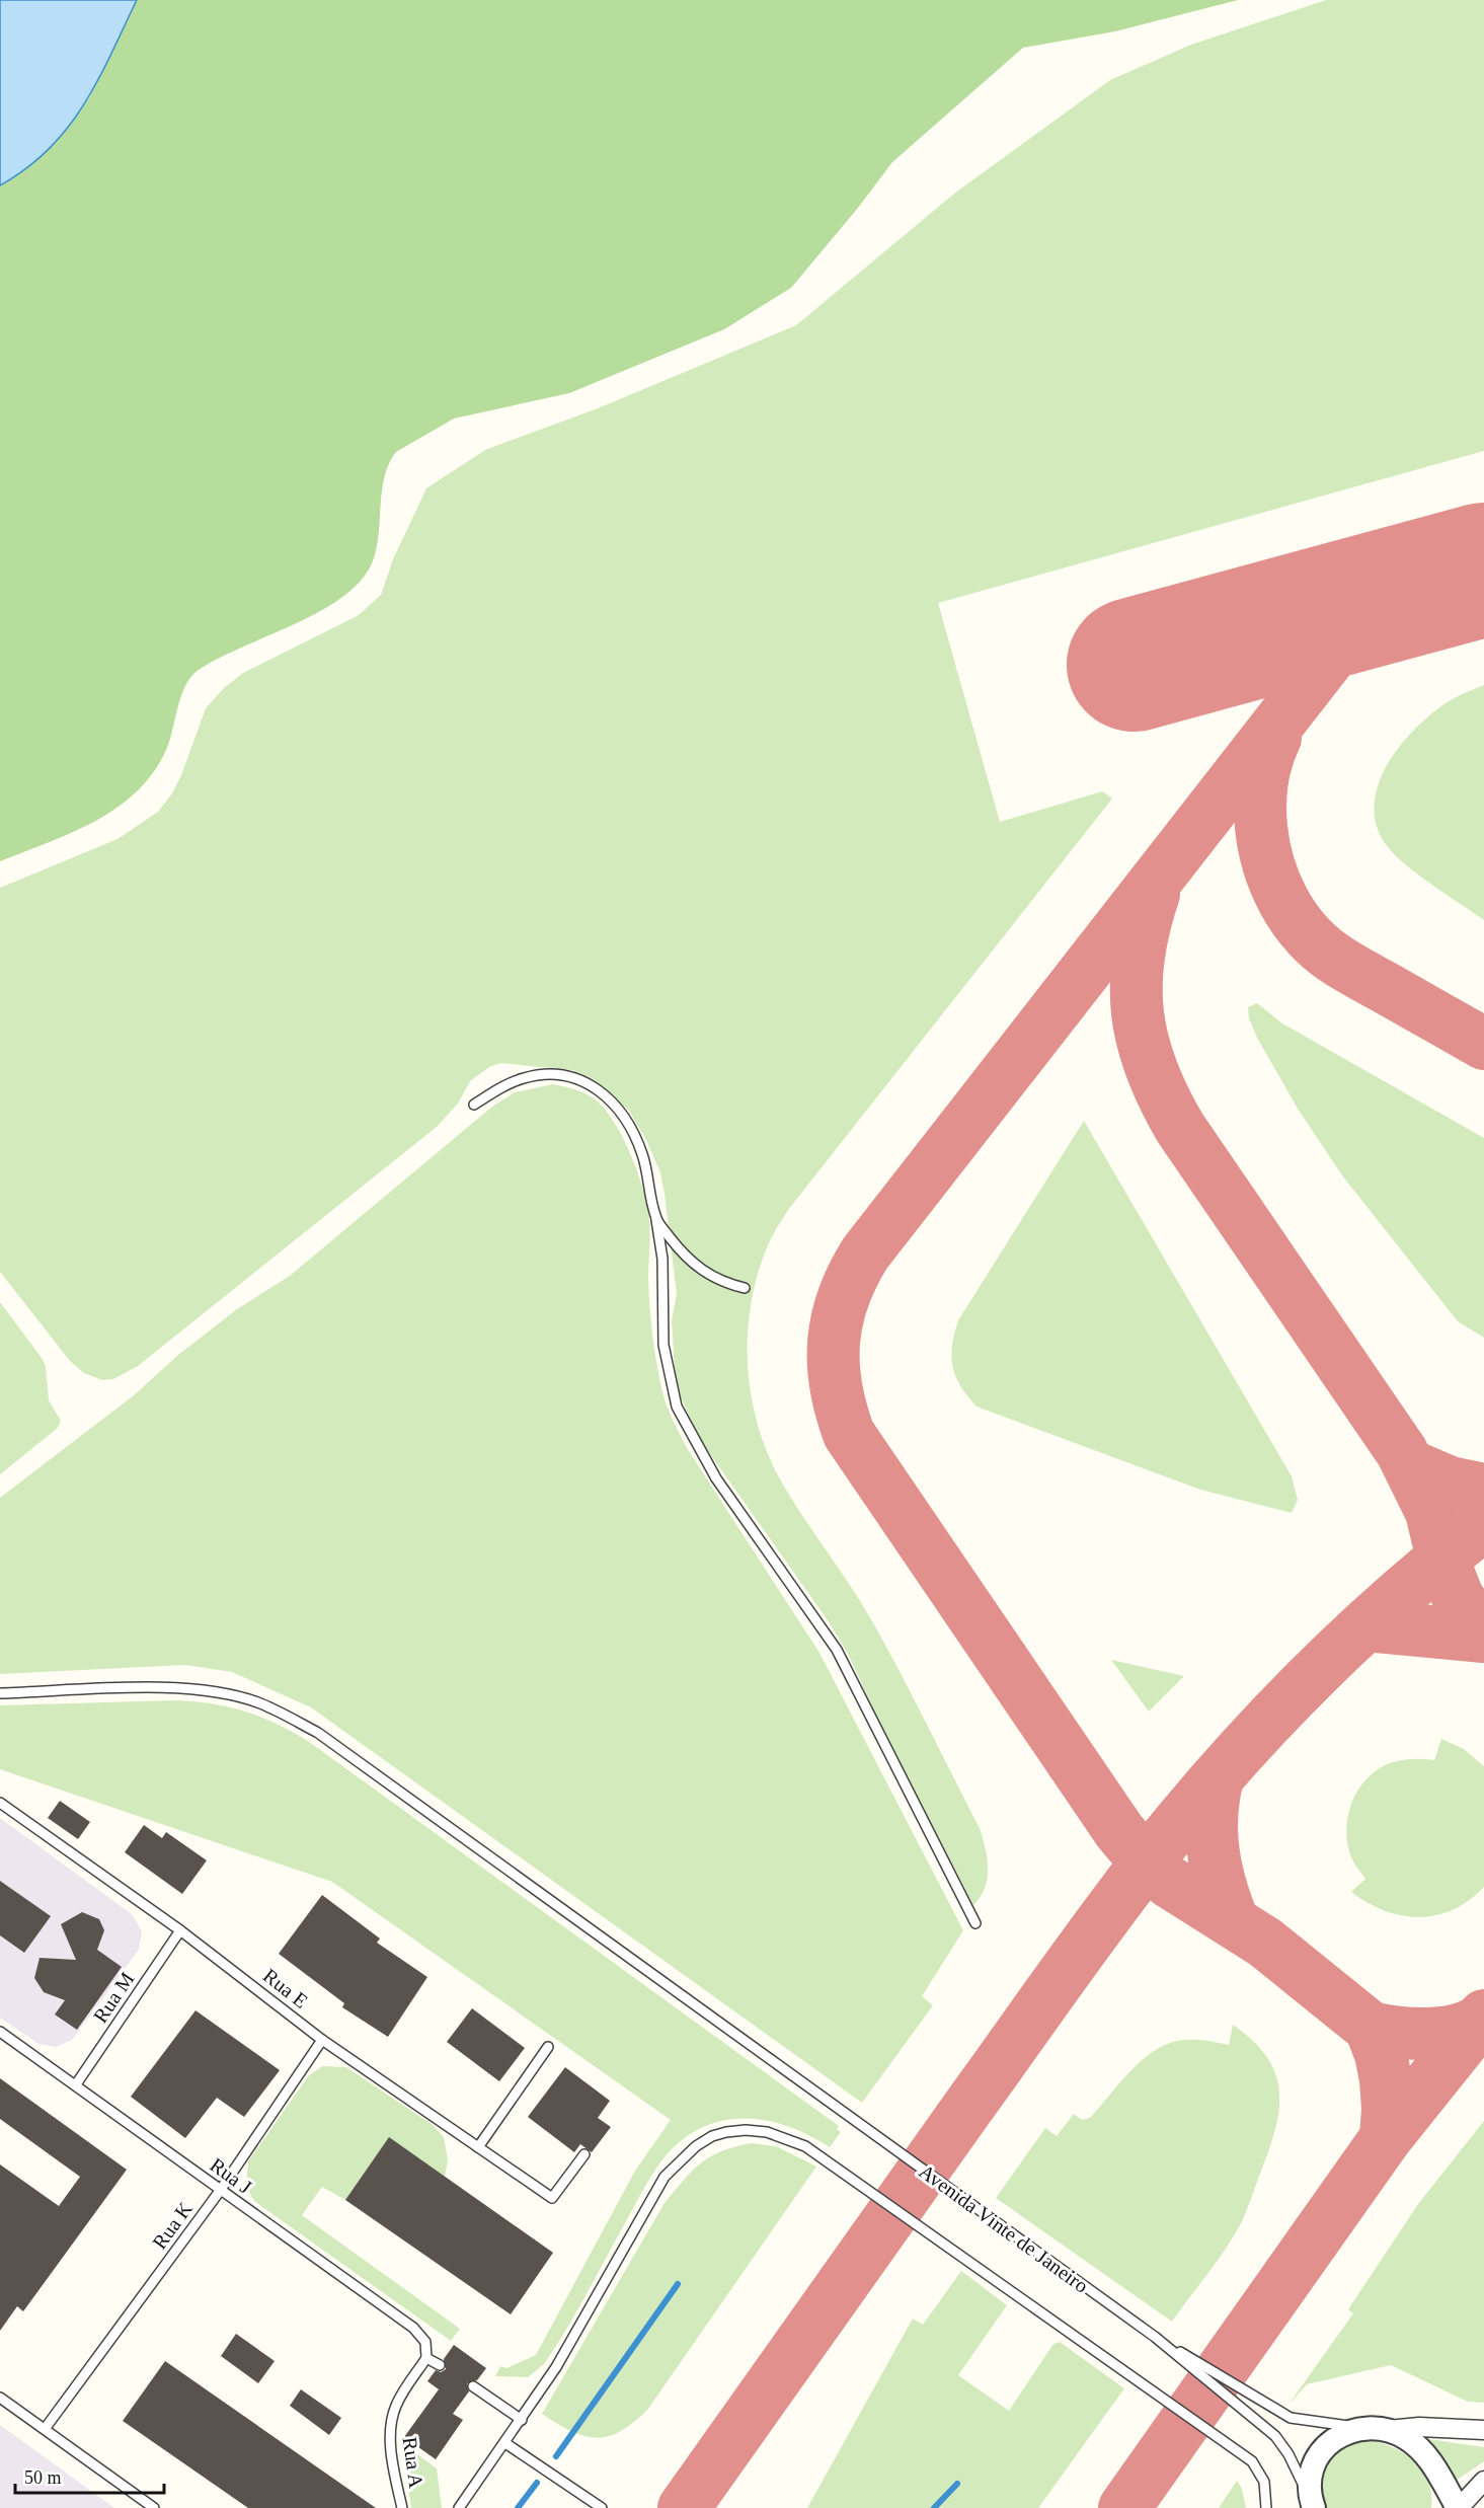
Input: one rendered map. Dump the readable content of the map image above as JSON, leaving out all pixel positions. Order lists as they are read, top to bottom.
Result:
{
  "streets": {
    "lane": [
      "Rua E",
      "Rua M",
      "Rua J",
      "Rua K",
      "Avenida Vinte de Janeiro",
      "Rua A"
    ]
  },
  "crossings": [
    ["Rua E", "Rua M"],
    ["Rua E", "Rua K"],
    ["Rua M", "Rua J"],
    ["Rua J", "Rua K"],
    ["Rua J", "Rua A"]
  ],
  "scale_bar": "50 m"
}
